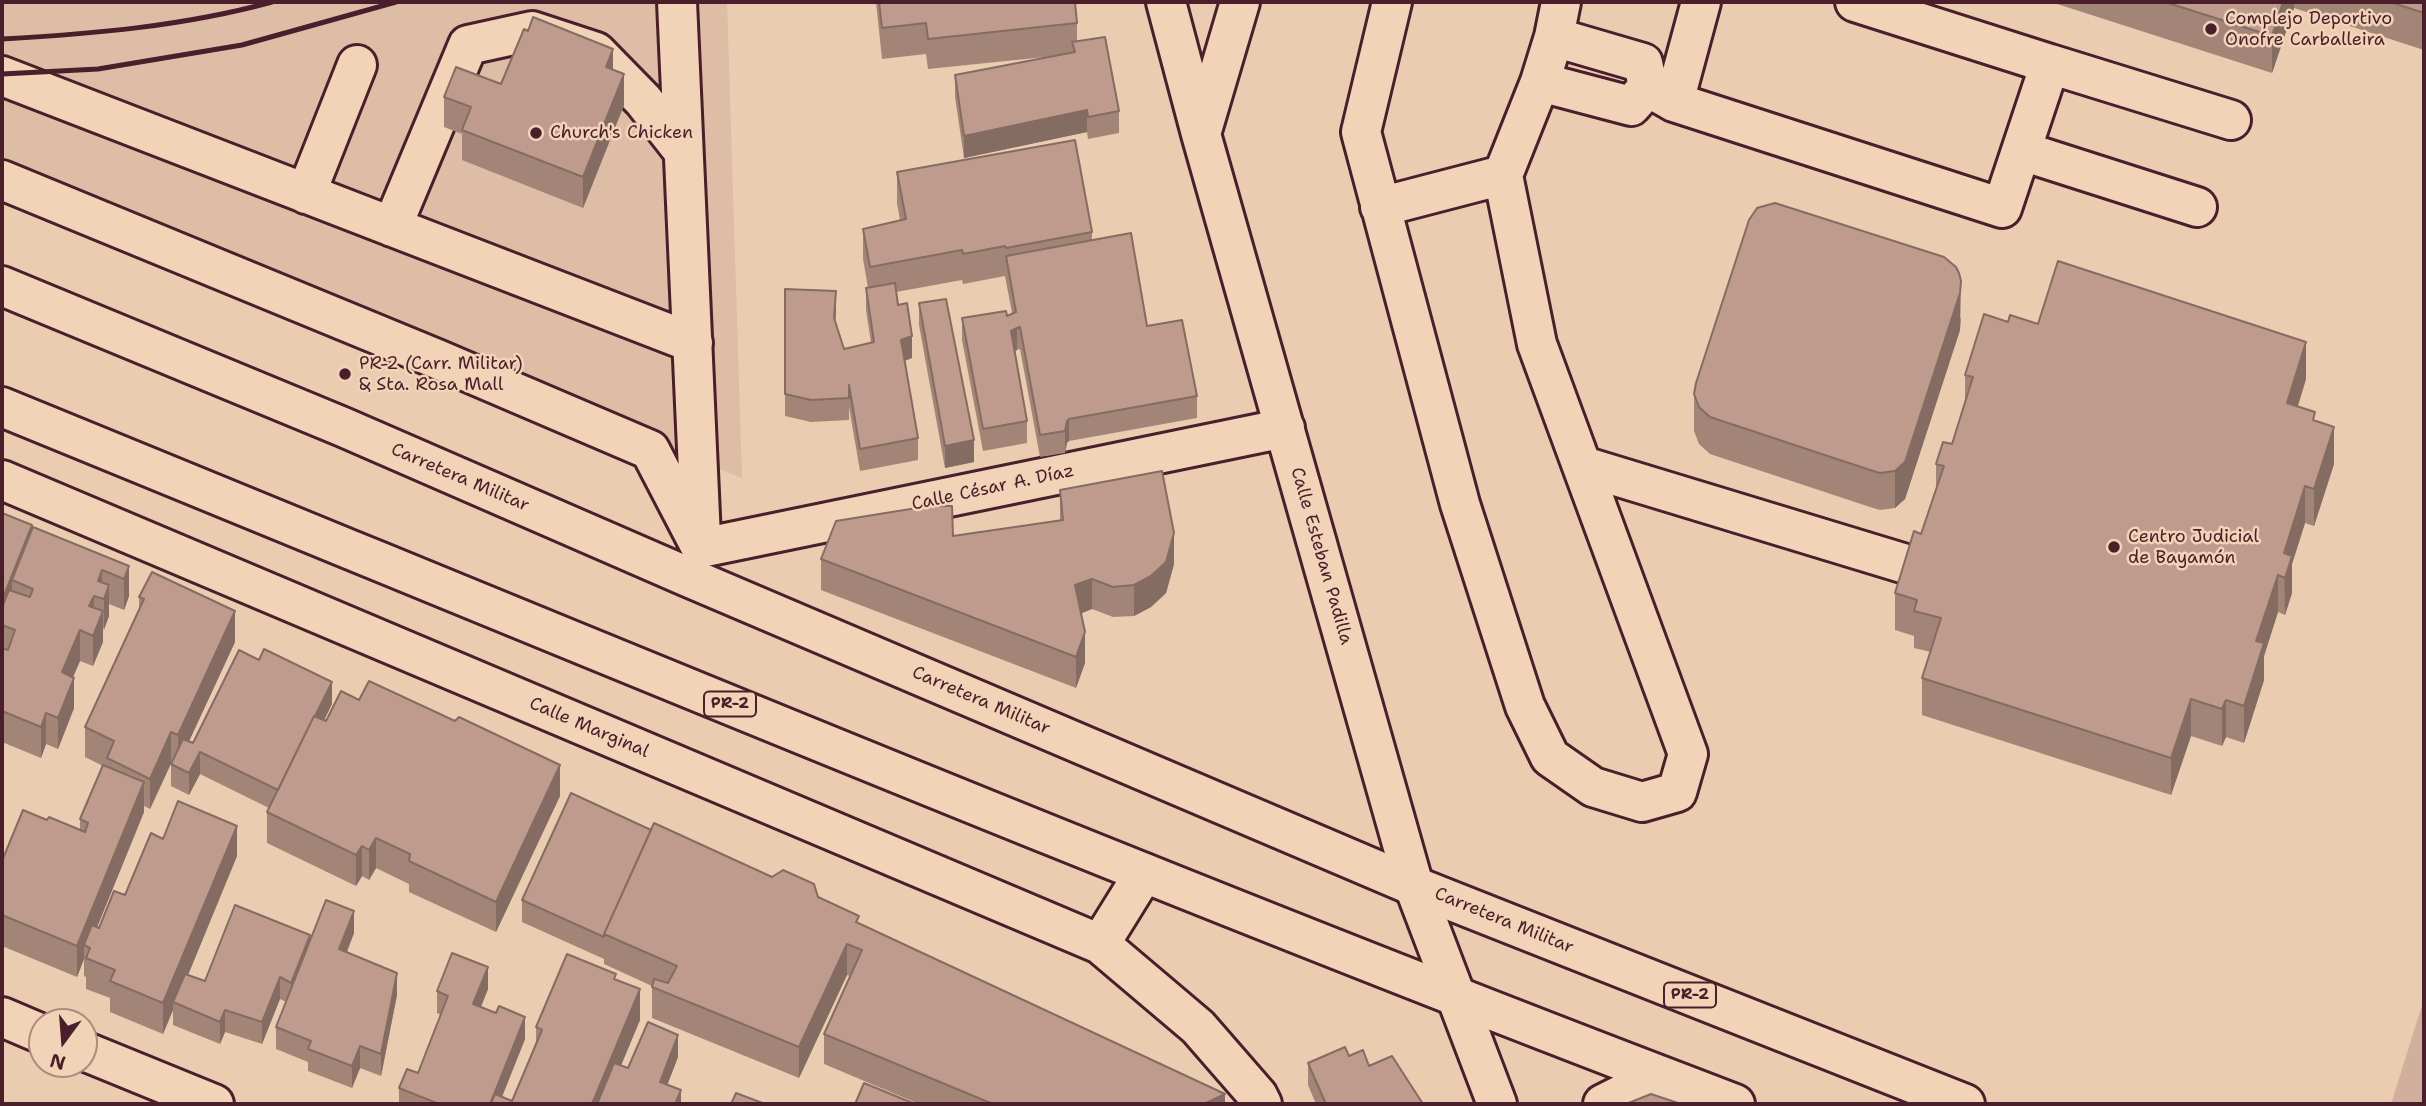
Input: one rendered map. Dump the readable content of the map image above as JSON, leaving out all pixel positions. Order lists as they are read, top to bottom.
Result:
{
  "streets": {
    "main road": [
      "Carretera Militar",
      "Calle César A. Díaz",
      "Calle Esteban Padilla",
      "PR-2",
      "Calle Marginal"
    ]
  },
  "crossings": [
    ["Carretera Militar", "Calle César A. Díaz"],
    ["Carretera Militar", "Calle Esteban Padilla"],
    ["Calle César A. Díaz", "Calle Esteban Padilla"],
    ["Calle Esteban Padilla", "PR-2"]
  ],
  "places": [
    "Complejo Deportivo Onofre Carballeira",
    "Church's Chicken",
    "PR-2 (Carr. Militar) & Sta. Rosa Mall",
    "Centro Judicial de Bayamón"
  ],
  "north": "bottom"
}
